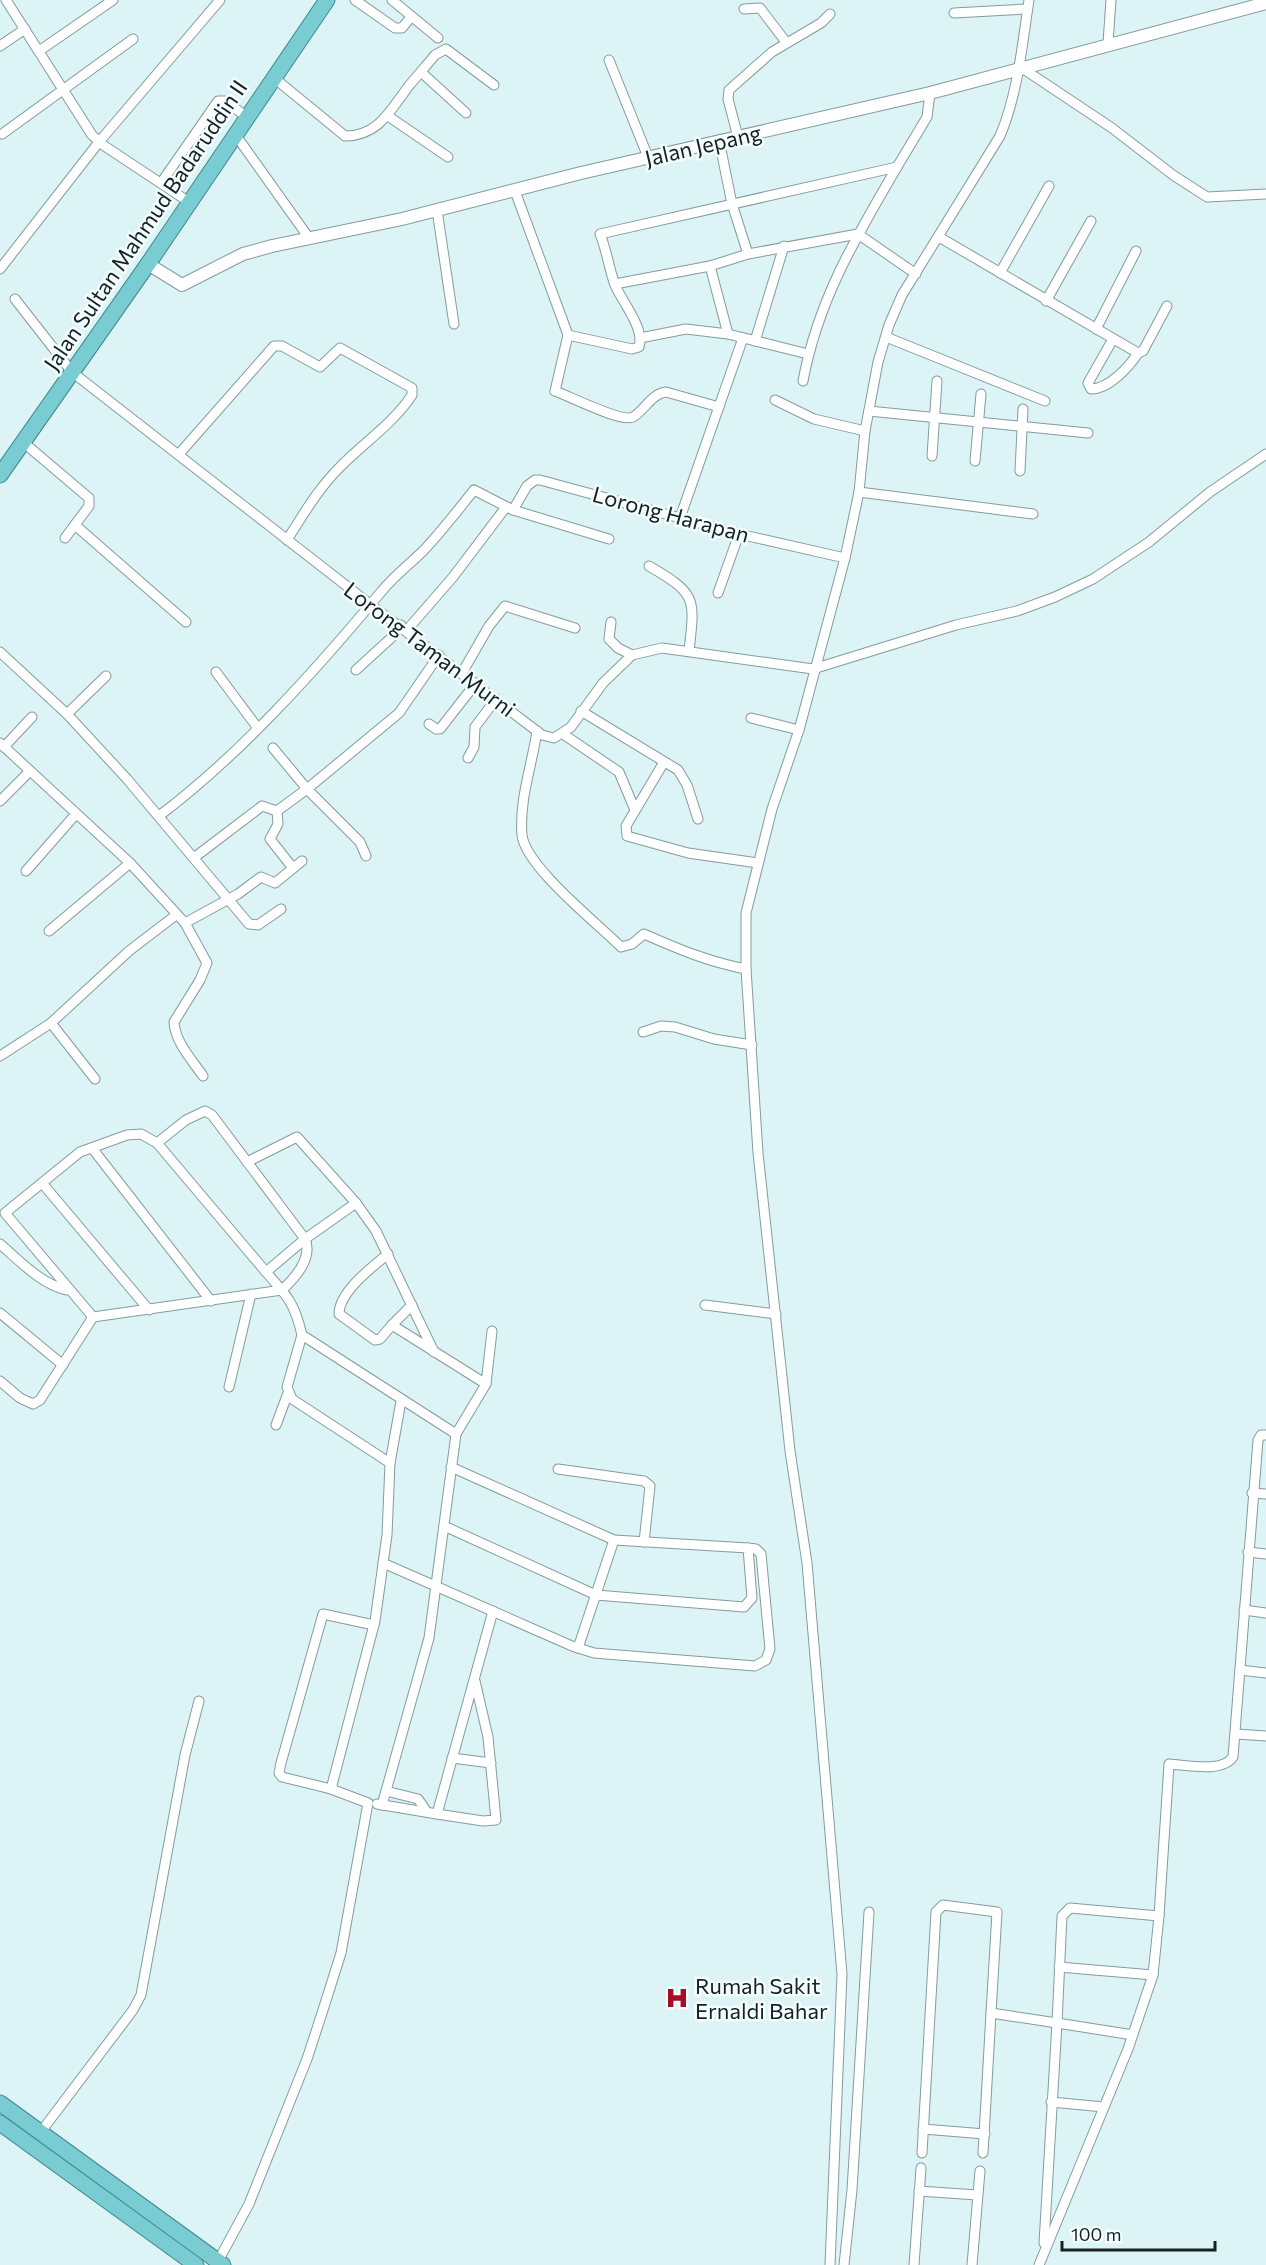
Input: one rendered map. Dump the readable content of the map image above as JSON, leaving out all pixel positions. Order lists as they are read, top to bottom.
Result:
{
  "streets": {
    "highway": ["Jalan Sultan Mahmud Badaruddin II"],
    "street": ["Jalan Jepang", "Lorong Harapan", "Lorong Taman Murni"]
  },
  "crossings": [
    ["Jalan Jepang", "Jalan Sultan Mahmud Badaruddin II"],
    ["Jalan Sultan Mahmud Badaruddin II", "Lorong Taman Murni"],
    ["Lorong Harapan", "Lorong Taman Murni"]
  ],
  "places": {
    "hospital": ["Rumah Sakit Ernaldi Bahar"]
  },
  "scale_bar": "100 m"
}
